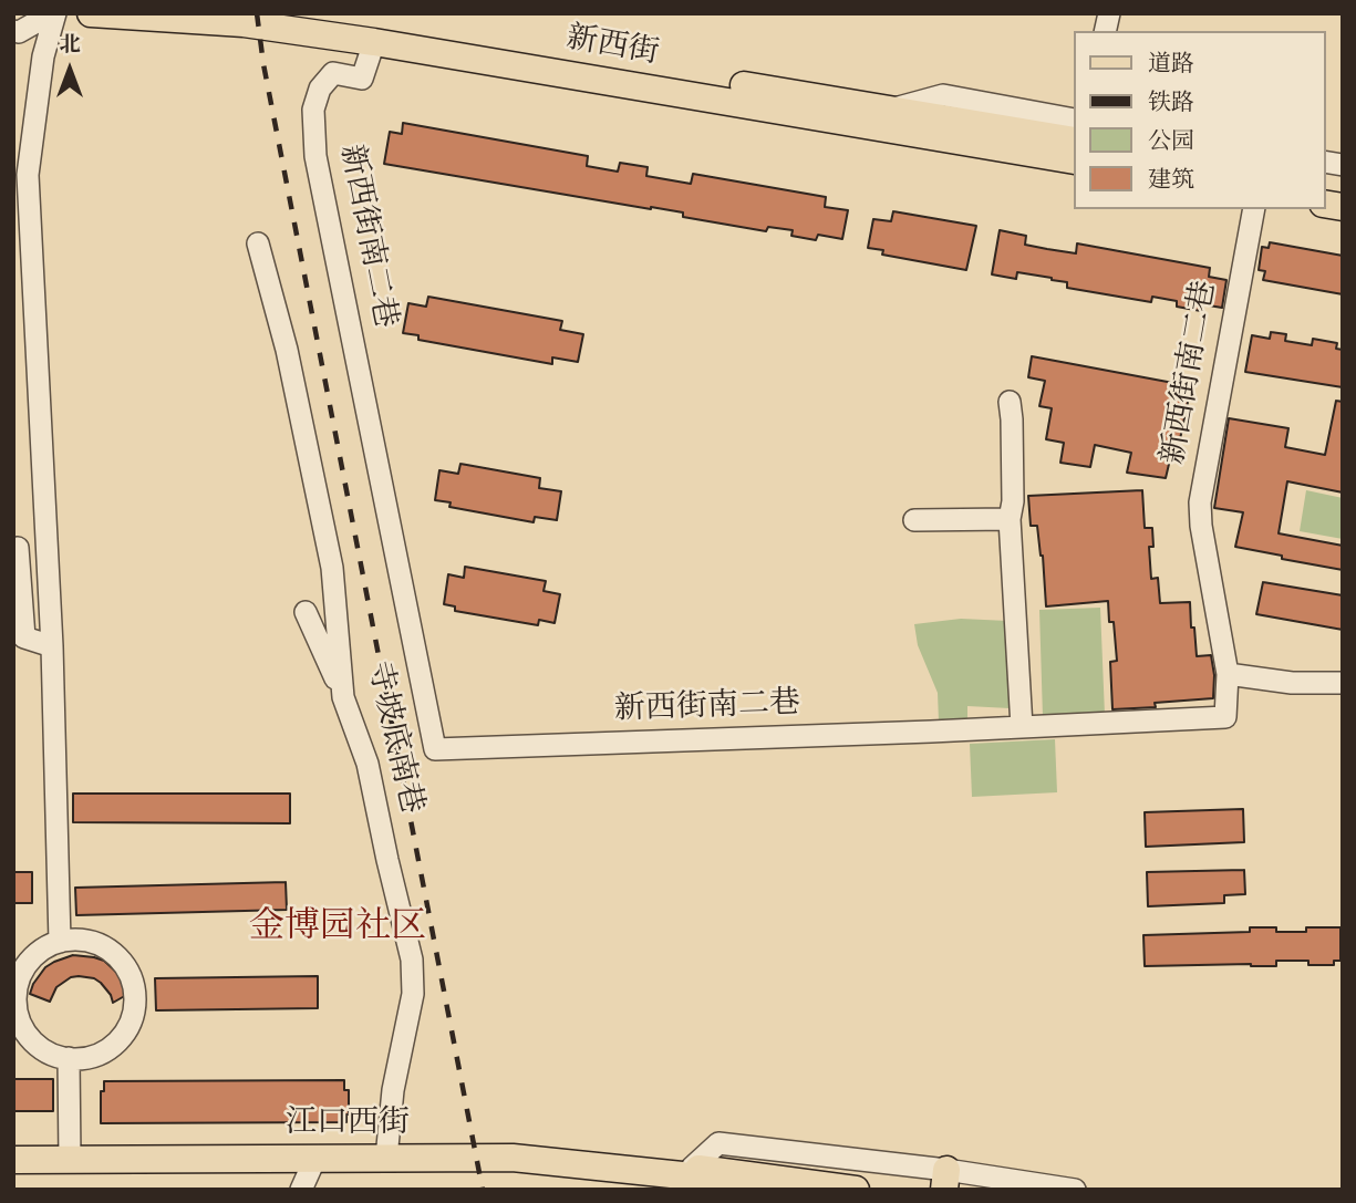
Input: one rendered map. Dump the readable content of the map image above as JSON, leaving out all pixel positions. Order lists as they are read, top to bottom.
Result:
{
  "streets": {
    "main road": ["新西街", "江口西街"],
    "street": ["新西街南二巷", "寺坡底南巷"]
  },
  "crossings": [
    ["新西街", "新西街南二巷"],
    ["寺坡底南巷", "江口西街"]
  ],
  "districts": ["金博园社区"],
  "legend": [
    "道路",
    "铁路",
    "公园",
    "建筑"
  ],
  "north": "top"
}
